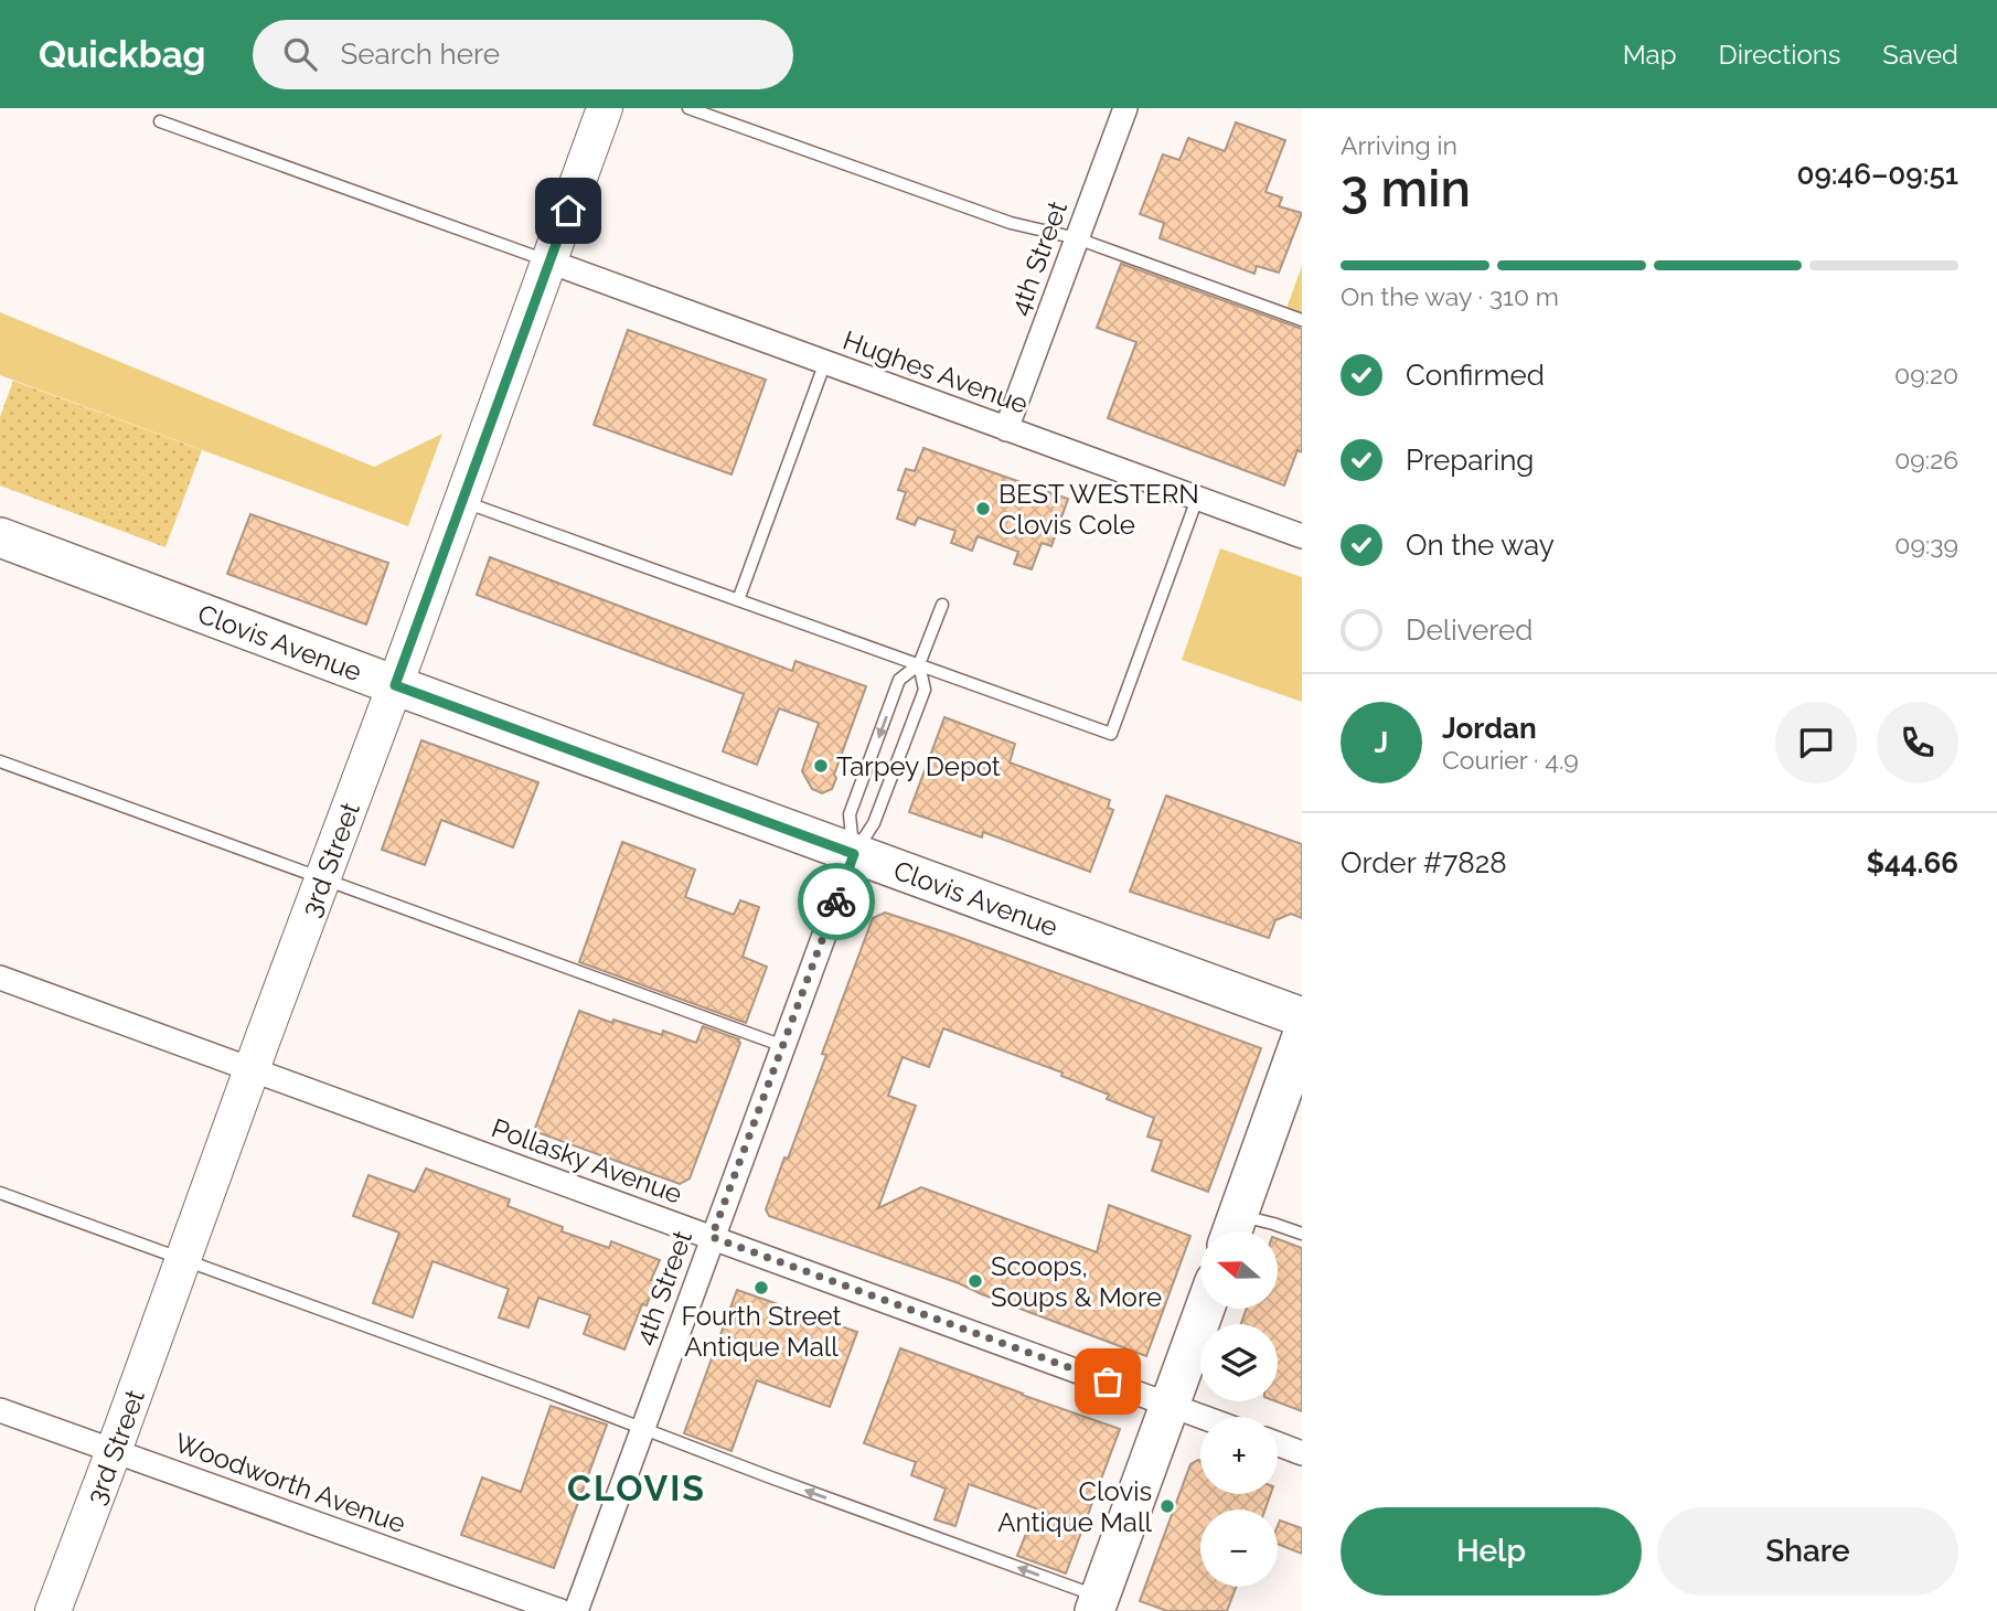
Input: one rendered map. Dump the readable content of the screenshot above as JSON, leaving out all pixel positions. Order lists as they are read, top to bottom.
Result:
{
  "streets": {
    "main road": ["Clovis Avenue"],
    "street": [
      "4th Street",
      "Hughes Avenue",
      "3rd Street",
      "Pollasky Avenue",
      "Woodworth Avenue"
    ]
  },
  "crossings": [
    ["4th Street", "Hughes Avenue"],
    ["4th Street", "Clovis Avenue"],
    ["4th Street", "Pollasky Avenue"],
    ["Hughes Avenue", "3rd Street"],
    ["Clovis Avenue", "3rd Street"],
    ["3rd Street", "Pollasky Avenue"],
    ["3rd Street", "Woodworth Avenue"]
  ],
  "districts": ["CLOVIS"],
  "places": [
    "BEST WESTERN Clovis Cole",
    "Tarpey Depot",
    "Scoops, Soups & More",
    "Fourth Street Antique Mall",
    "Clovis Antique Mall"
  ],
  "north": "left",
  "page": {
    "header": "Quickbag",
    "search": "Search here",
    "nav": ["Map", "Directions", "Saved"],
    "heading": ["3 min", "Arriving in", "09:46–09:51"],
    "panel": [
      "Jordan",
      "Courier · 4.9",
      "Order #7828",
      "$44.66"
    ],
    "bar": "On the way · 310 m",
    "list": [
      ["Confirmed", "09:20"],
      ["Preparing", "09:26"],
      ["On the way", "09:39"],
      "Delivered"
    ],
    "round": "J",
    "map_buttons": ["+", "−"],
    "buttons": ["Help", "Share"]
  }
}
